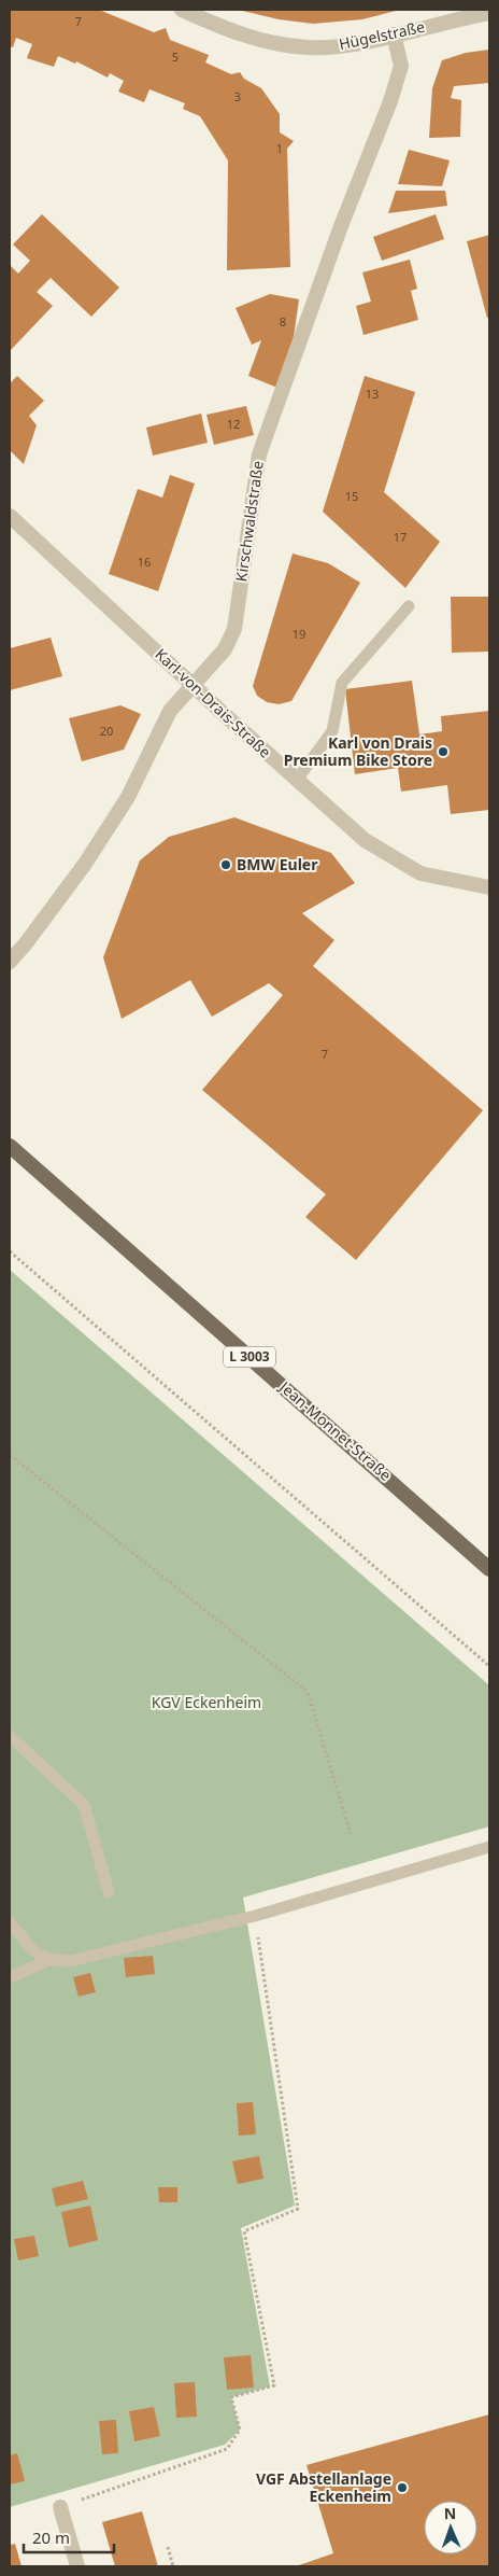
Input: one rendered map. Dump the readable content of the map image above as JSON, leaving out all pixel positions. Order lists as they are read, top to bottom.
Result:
{
  "streets": {
    "main road": ["L 3003", "Jean-Monnet-Straße"],
    "street": ["Hügelstraße", "Kirschwaldstraße", "Karl-von-Drais-Straße"]
  },
  "crossings": [
    ["Hügelstraße", "Kirschwaldstraße"],
    ["Kirschwaldstraße", "Karl-von-Drais-Straße"]
  ],
  "parks": ["KGV Eckenheim"],
  "places": ["Karl von Drais Premium Bike Store", "BMW Euler", "VGF Abstellanlage Eckenheim"],
  "house_numbers": [
    "7",
    "5",
    "3",
    "1",
    "8",
    "13",
    "12",
    "15",
    "17",
    "16",
    "19",
    "20",
    "7"
  ],
  "scale_bar": "20 m",
  "north": "top"
}
